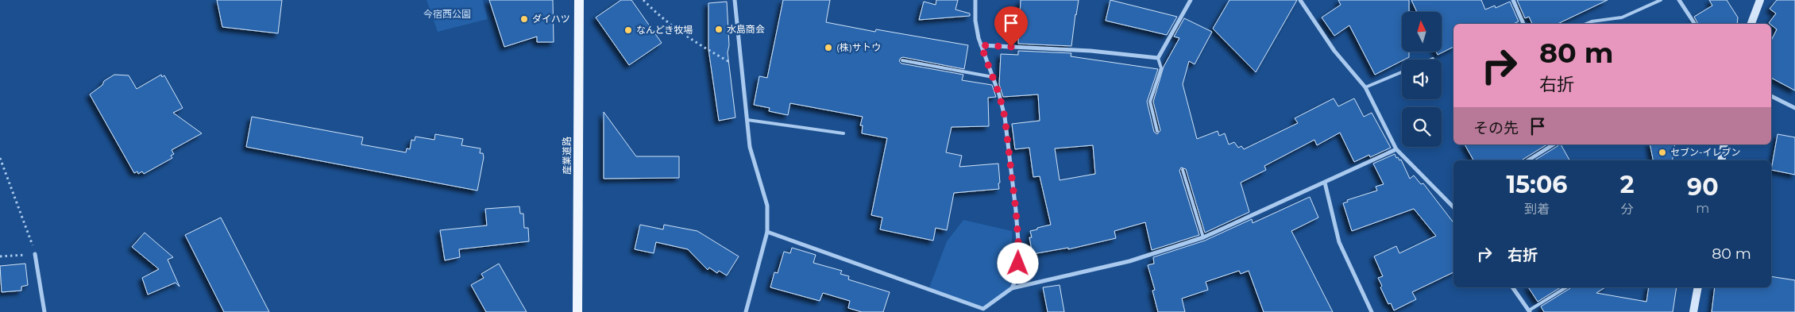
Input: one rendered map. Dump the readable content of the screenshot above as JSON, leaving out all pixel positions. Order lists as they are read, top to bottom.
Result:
{
  "streets": {
    "main road": ["産業道路"]
  },
  "parks": ["今宿西公園"],
  "places": [
    "ダイハツ",
    "水島商会",
    "なんどき牧場",
    "(株)サトウ",
    "セブン-イレブン"
  ],
  "north": "top",
  "page": {
    "turn": ["80 m", "右折"],
    "then": "その先",
    "eta": [
      "15:06",
      "到着",
      "2",
      "分",
      "90",
      "m"
    ],
    "list": [
      {
        "name": "右折",
        "value": "80 m"
      }
    ]
  }
}
